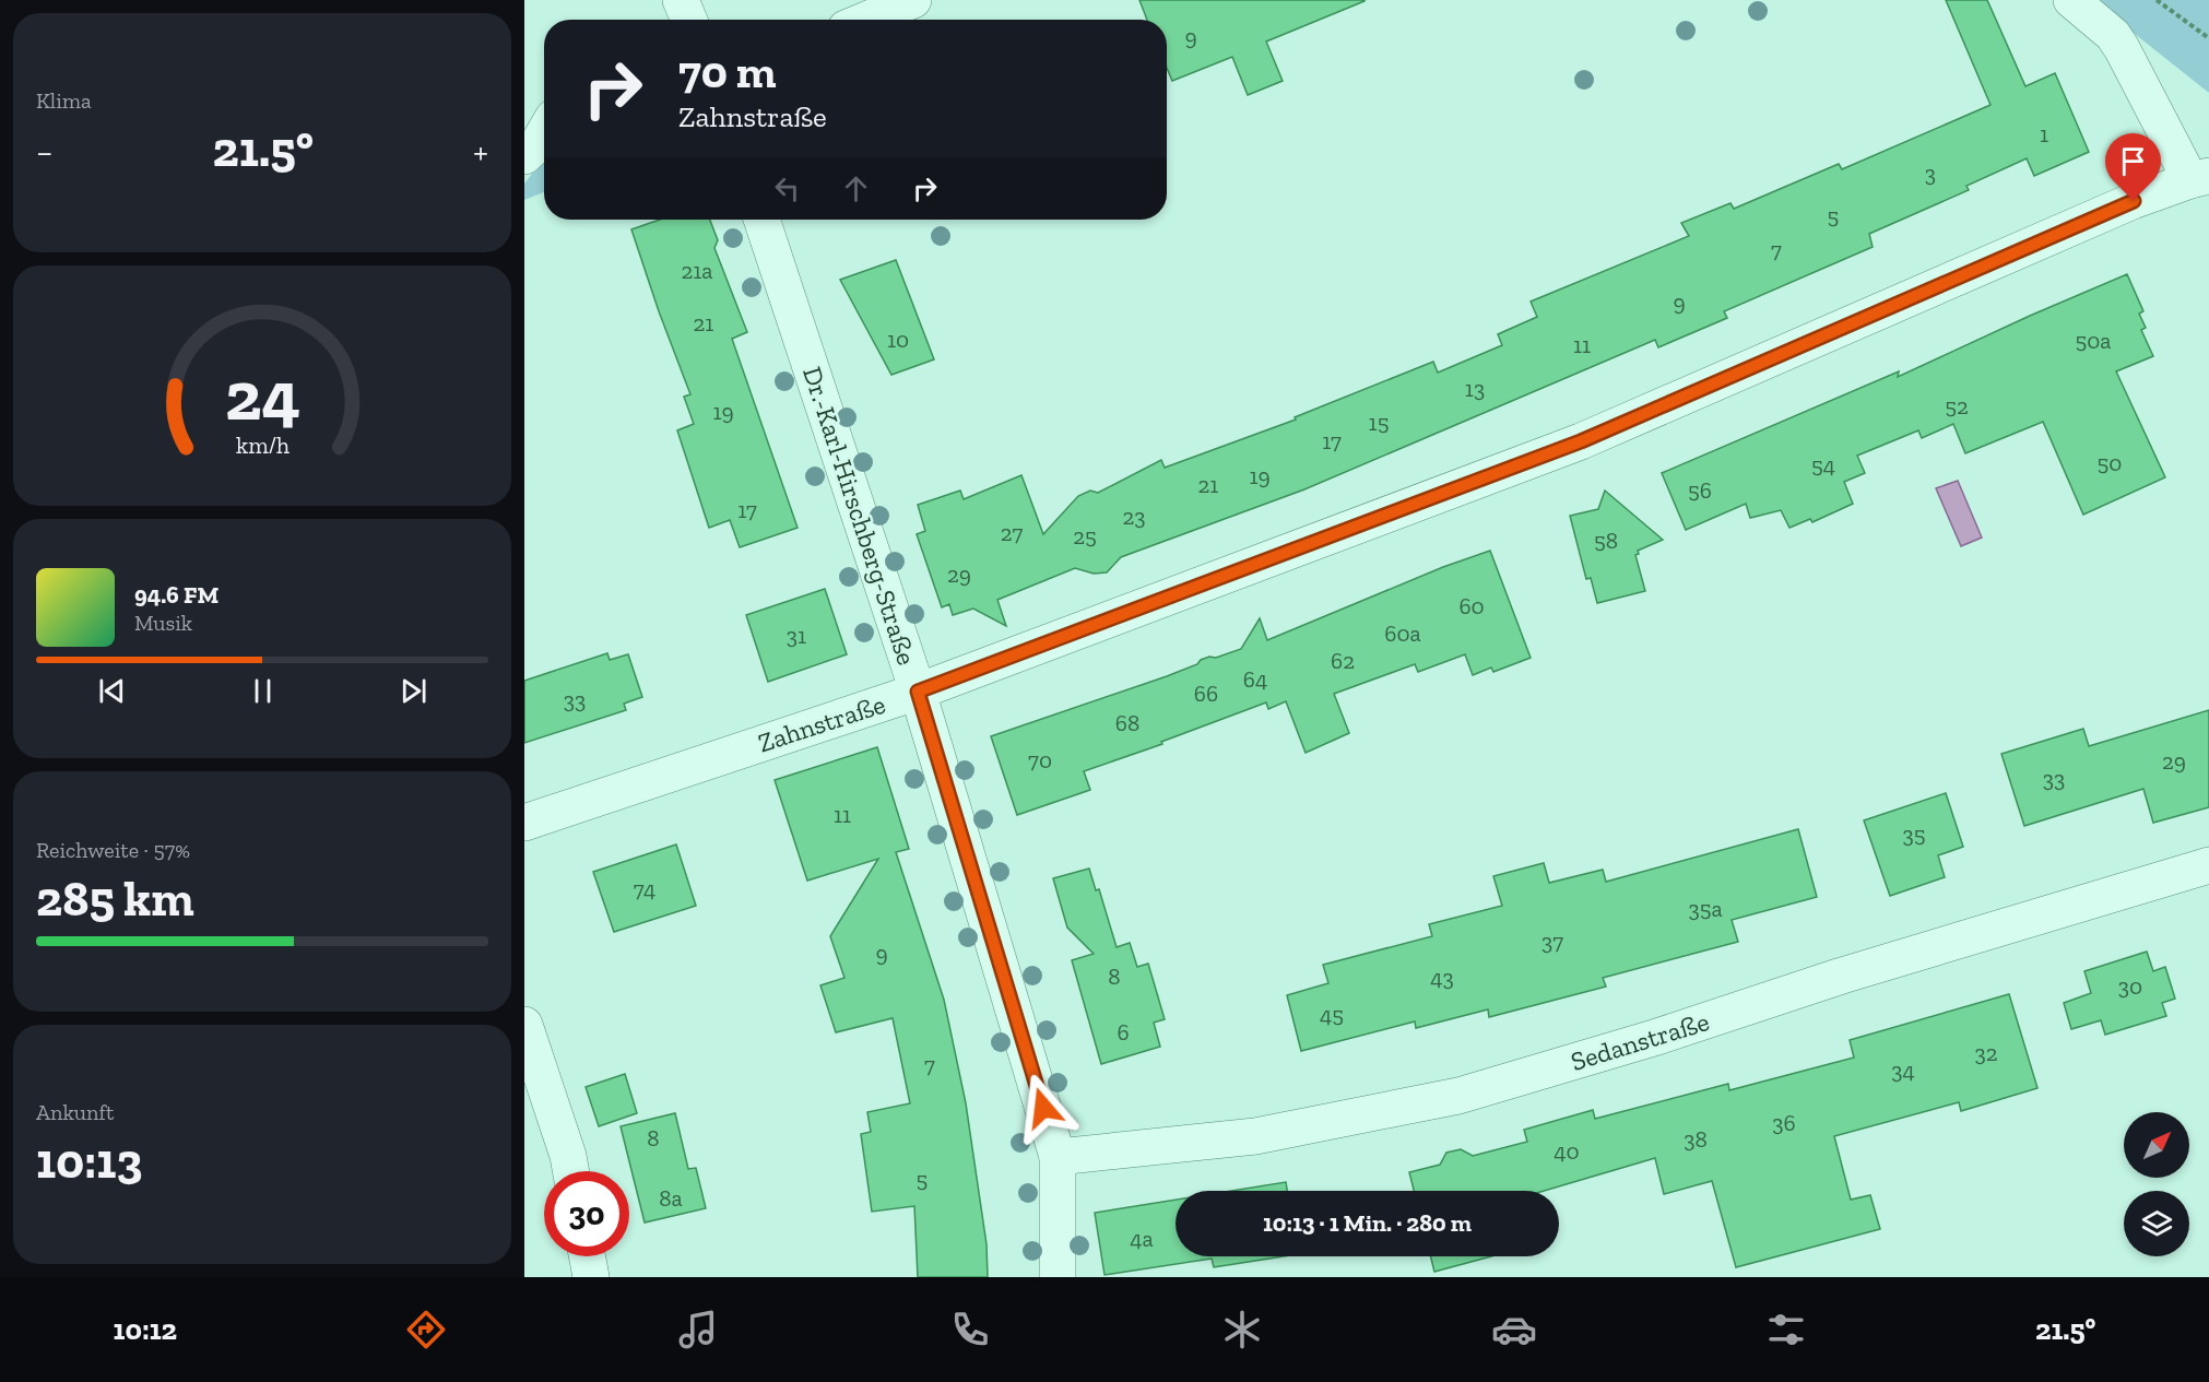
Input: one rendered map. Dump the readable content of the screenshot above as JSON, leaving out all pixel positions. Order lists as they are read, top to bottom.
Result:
{
  "streets": {
    "street": ["Dr.-Karl-Hirschberg-Straße", "Zahnstraße", "Sedanstraße"]
  },
  "crossings": [
    ["Dr.-Karl-Hirschberg-Straße", "Zahnstraße"],
    ["Dr.-Karl-Hirschberg-Straße", "Sedanstraße"]
  ],
  "house_numbers": [
    "9",
    "1",
    "3",
    "5",
    "7",
    "21a",
    "9",
    "21",
    "10",
    "50a",
    "11",
    "13",
    "52",
    "19",
    "15",
    "17",
    "50",
    "54",
    "19",
    "21",
    "56",
    "17",
    "23",
    "27",
    "25",
    "58",
    "29",
    "60",
    "60a",
    "31",
    "62",
    "64",
    "66",
    "33",
    "68",
    "70",
    "29",
    "33",
    "11",
    "35",
    "74",
    "35a",
    "37",
    "9",
    "8",
    "43",
    "30",
    "45",
    "6",
    "32",
    "7",
    "34",
    "36",
    "8",
    "38",
    "40",
    "5",
    "8a",
    "4a"
  ],
  "north": "top right",
  "page": {
    "tile": [
      "Klima",
      ["Reichweite · 57%", "285 km"],
      ["Ankunft", "10:13"]
    ],
    "turn": ["70 m", "Zahnstraße"],
    "heat": ["−", "21.5°", "+"],
    "song": ["94.6 FM", "Musik"],
    "limit": "30",
    "trip": "10:13 · 1 Min. · 280 m",
    "tabs": ["10:12", "21.5°"],
    "gauge": ["24", "km/h"]
  }
}
